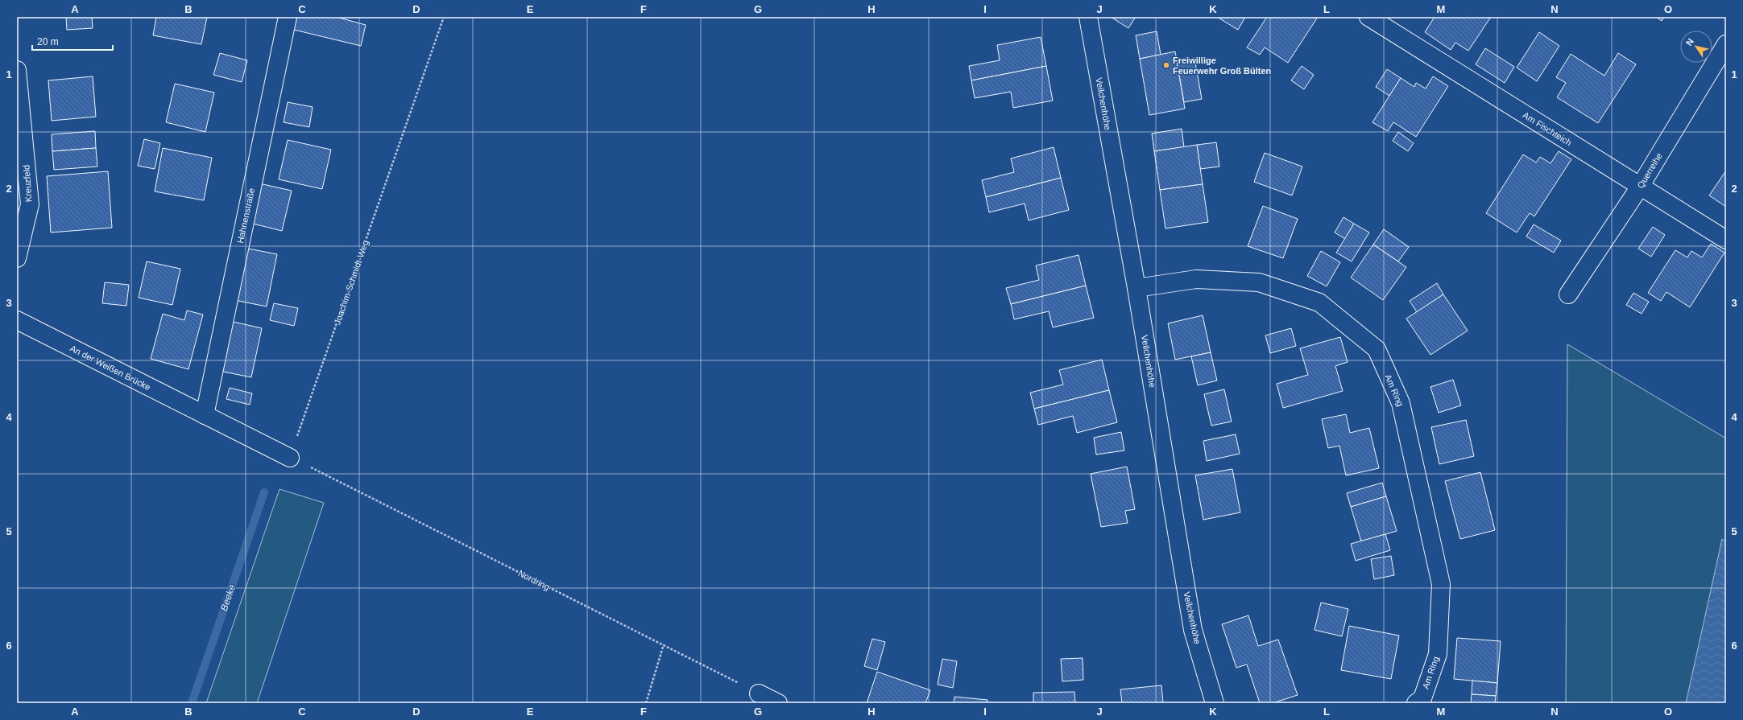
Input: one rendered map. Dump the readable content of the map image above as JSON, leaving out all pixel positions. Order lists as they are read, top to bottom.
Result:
{
  "streets": {
    "street": [
      "Veilchenhöhe",
      "Am Fischteich",
      "Querreihe",
      "Kreuzfeld",
      "Hahnenstraße",
      "An der Weißen Brücke",
      "Am Ring"
    ],
    "path": ["Joachim-Schmidt-Weg", "Nordring"]
  },
  "crossings": [
    ["Veilchenhöhe", "Am Ring"],
    ["Am Fischteich", "Querreihe"],
    ["Hahnenstraße", "An der Weißen Brücke"],
    ["Joachim-Schmidt-Weg", "Nordring"]
  ],
  "water": ["Beeke"],
  "places": ["Freiwillige Feuerwehr Groß Bülten"],
  "scale_bar": "20 m",
  "north": "top left",
  "grid": {
    "columns": [
      "A",
      "B",
      "C",
      "D",
      "E",
      "F",
      "G",
      "H",
      "I",
      "J",
      "K",
      "L",
      "M",
      "N",
      "O"
    ],
    "rows": [
      "1",
      "2",
      "3",
      "4",
      "5",
      "6"
    ]
  }
}
